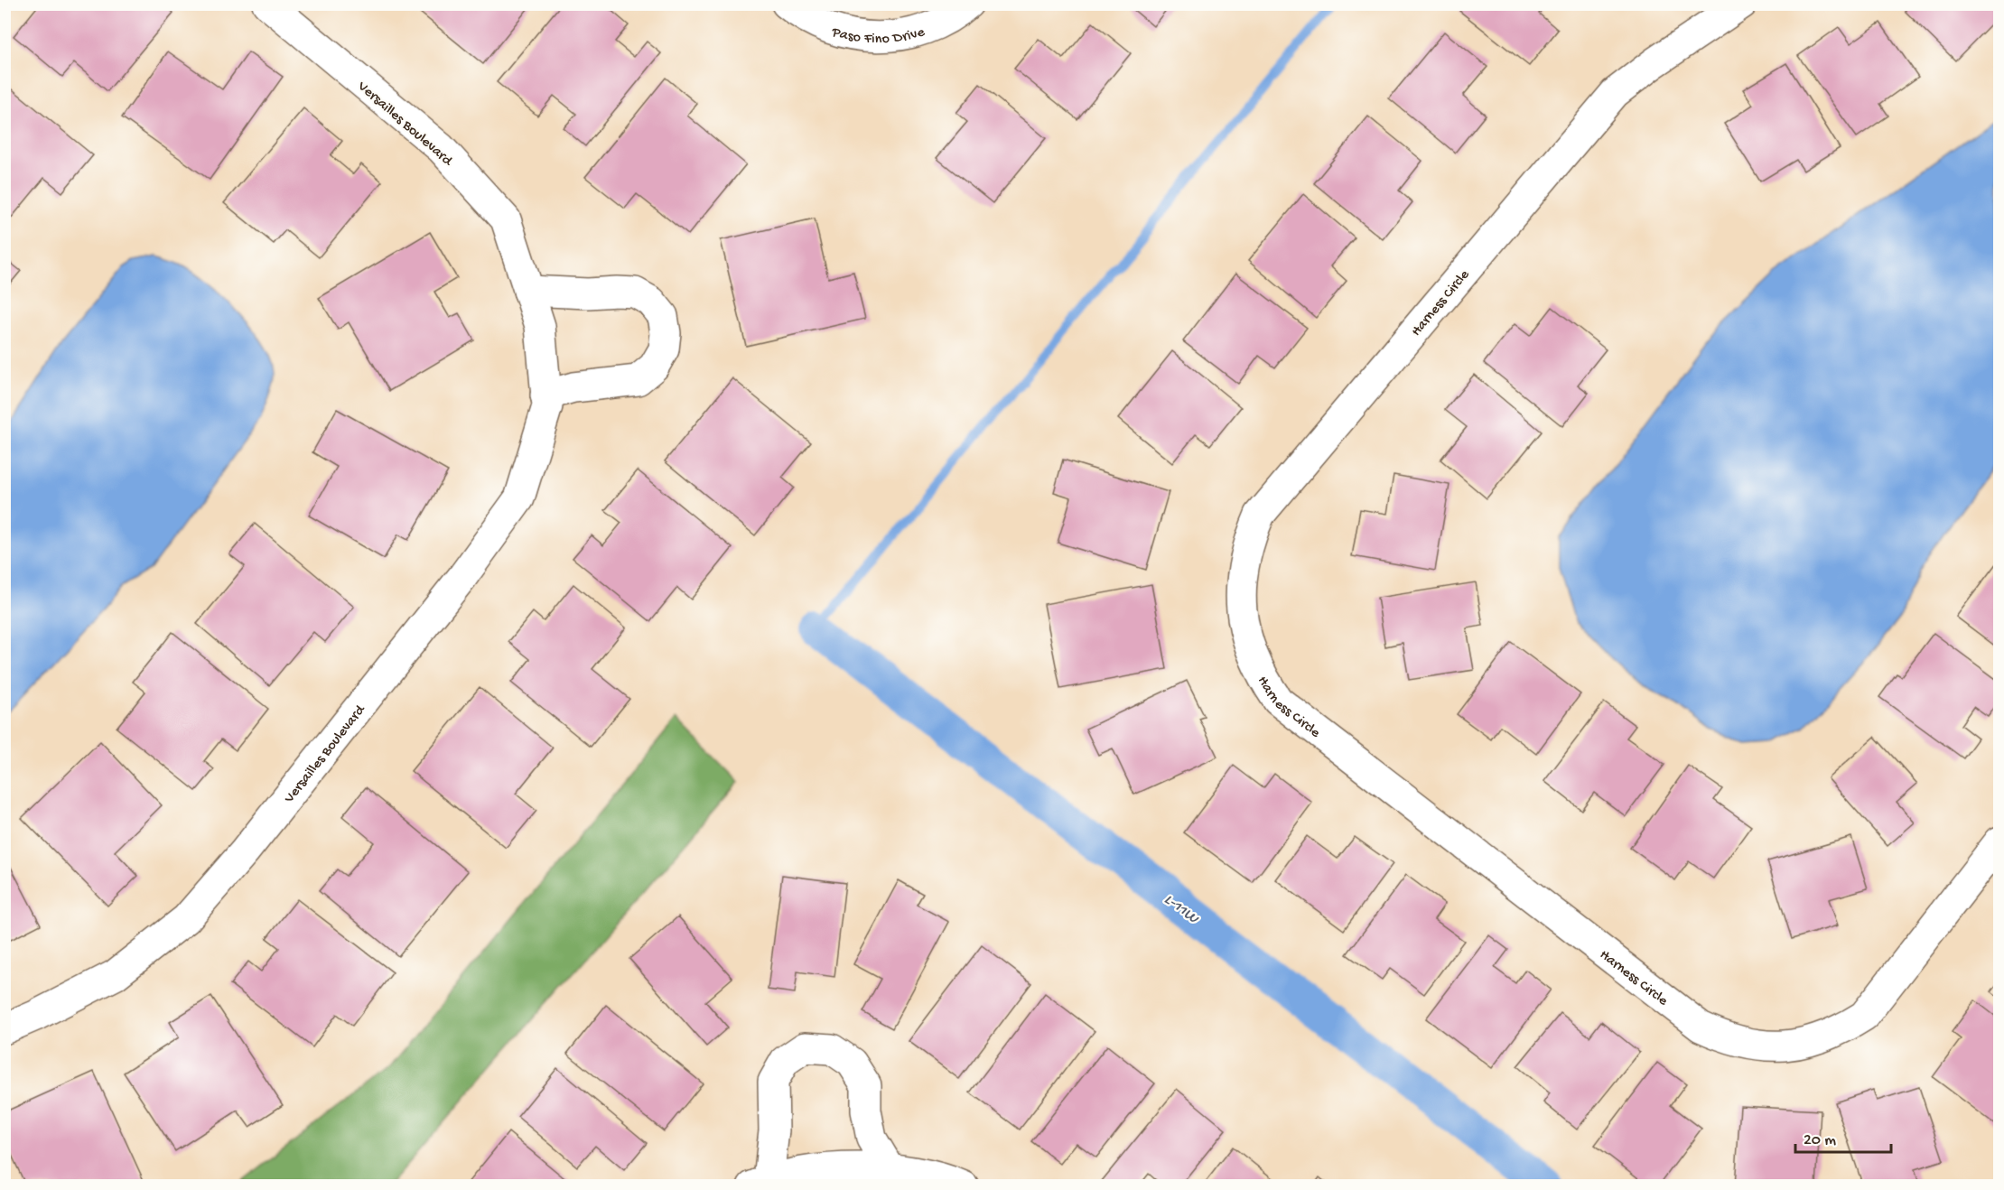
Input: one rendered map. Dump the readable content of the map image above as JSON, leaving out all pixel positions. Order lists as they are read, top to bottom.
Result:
{
  "streets": {
    "street": ["Paso Fino Drive", "Versailles Boulevard", "Harness Circle"]
  },
  "water": ["L-11W"],
  "scale_bar": "20 m"
}
